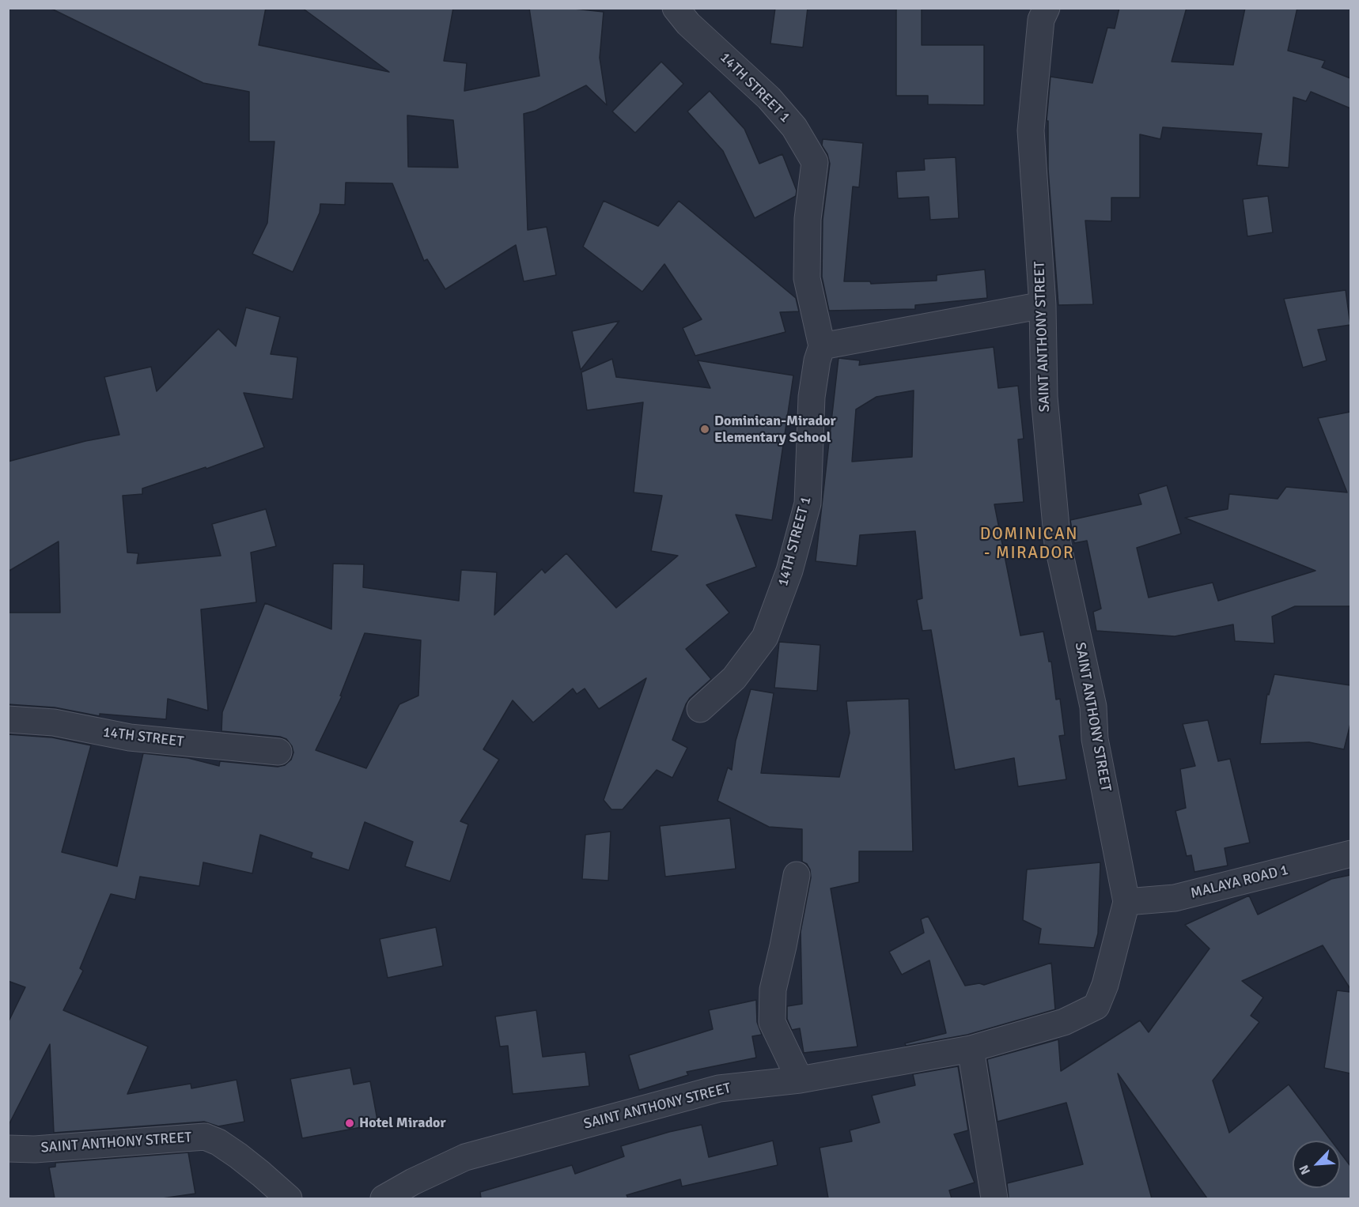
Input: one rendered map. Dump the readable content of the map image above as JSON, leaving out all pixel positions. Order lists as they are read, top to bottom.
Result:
{
  "streets": {
    "street": [
      "14TH STREET 1",
      "SAINT ANTHONY STREET",
      "14TH STREET",
      "MALAYA ROAD 1"
    ]
  },
  "crossings": [
    ["SAINT ANTHONY STREET", "MALAYA ROAD 1"]
  ],
  "districts": ["DOMINICAN - MIRADOR"],
  "places": ["Dominican-Mirador Elementary School", "Hotel Mirador"],
  "north": "bottom left"
}
